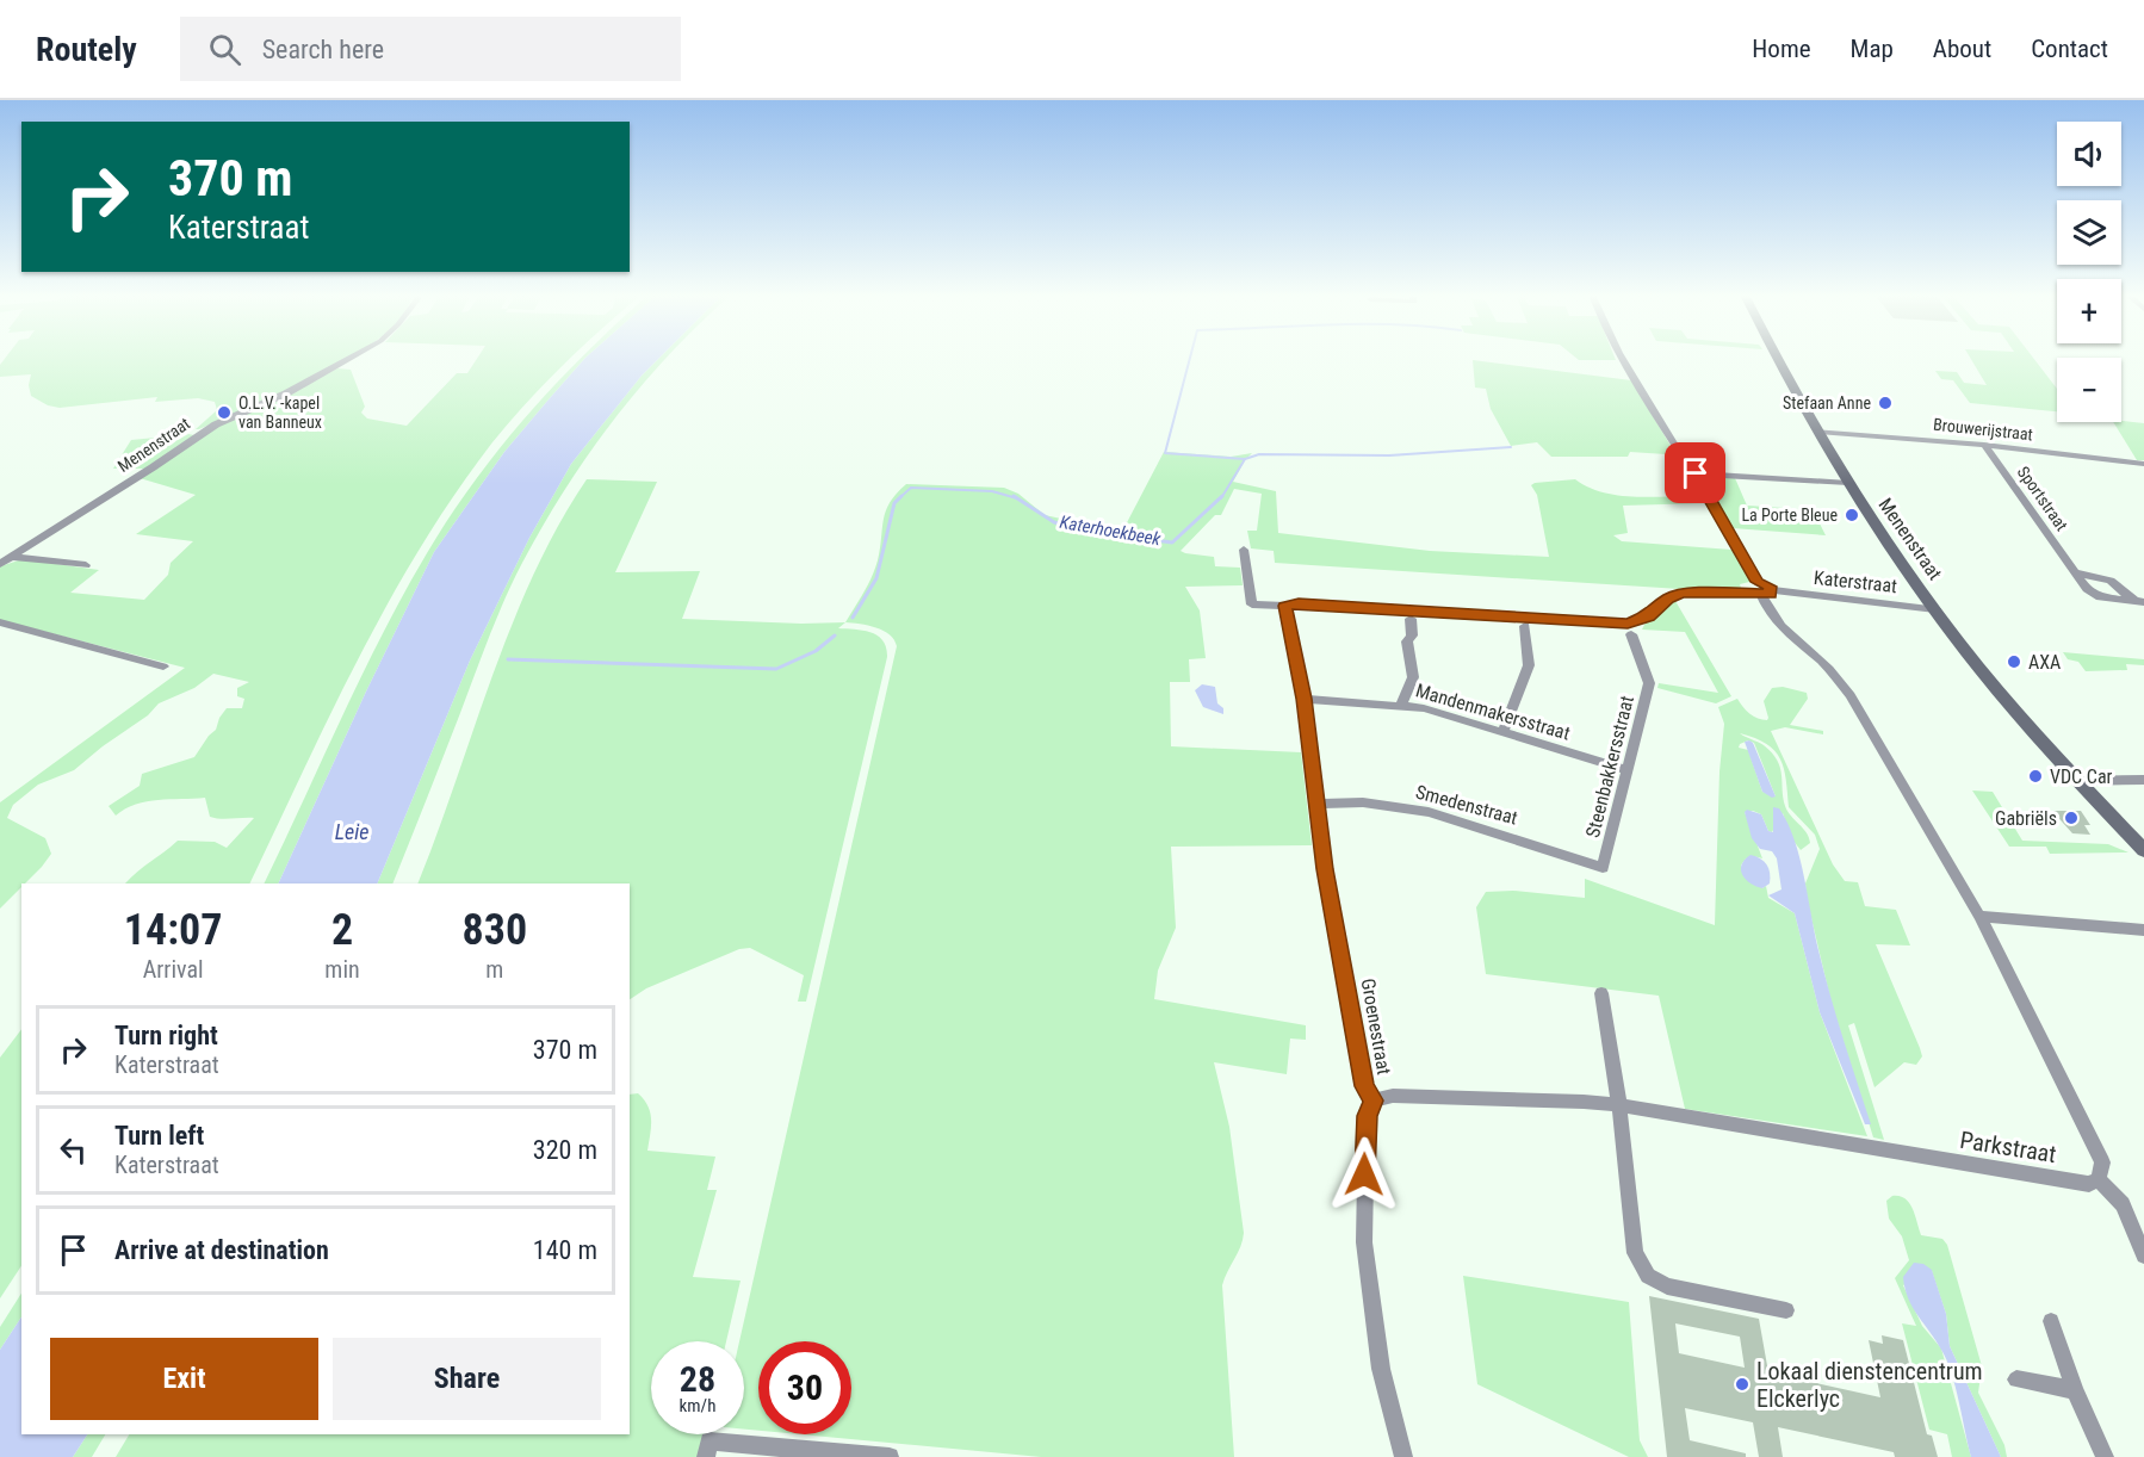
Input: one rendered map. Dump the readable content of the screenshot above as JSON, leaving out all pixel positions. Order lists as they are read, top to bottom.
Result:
{
  "streets": {
    "main road": ["Menenstraat"],
    "street": [
      "Brouwerijstraat",
      "Sportstraat",
      "Katerstraat",
      "Mandenmakersstraat",
      "Steenbakkersstraat",
      "Smedenstraat",
      "Groenestraat",
      "Parkstraat"
    ]
  },
  "crossings": [
    ["Brouwerijstraat", "Menenstraat"],
    ["Brouwerijstraat", "Sportstraat"],
    ["Menenstraat", "Katerstraat"],
    ["Katerstraat", "Groenestraat"],
    ["Mandenmakersstraat", "Steenbakkersstraat"],
    ["Mandenmakersstraat", "Groenestraat"],
    ["Steenbakkersstraat", "Smedenstraat"],
    ["Smedenstraat", "Groenestraat"],
    ["Groenestraat", "Parkstraat"]
  ],
  "water": ["Katerhoekbeek", "Leie"],
  "places": [
    "Stefaan Anne",
    "O.L.V. -kapel van Banneux",
    "La Porte Bleue",
    "AXA",
    "VDC Car",
    "Gabriëls",
    "Lokaal dienstencentrum Elckerlyc"
  ],
  "page": {
    "header": "Routely",
    "search": "Search here",
    "nav": [
      "Home",
      "Map",
      "About",
      "Contact"
    ],
    "map_buttons": ["+", "−"],
    "turn": ["370 m", "Katerstraat"],
    "eta": [
      "14:07",
      "Arrival",
      "2",
      "min",
      "830",
      "m"
    ],
    "list": [
      {
        "name": "Turn right",
        "note": "Katerstraat",
        "value": "370 m"
      },
      {
        "name": "Turn left",
        "note": "Katerstraat",
        "value": "320 m"
      },
      {
        "name": "Arrive at destination",
        "value": "140 m"
      }
    ],
    "buttons": ["Exit", "Share"],
    "speed": "28 km/h",
    "limit": "30"
  }
}
